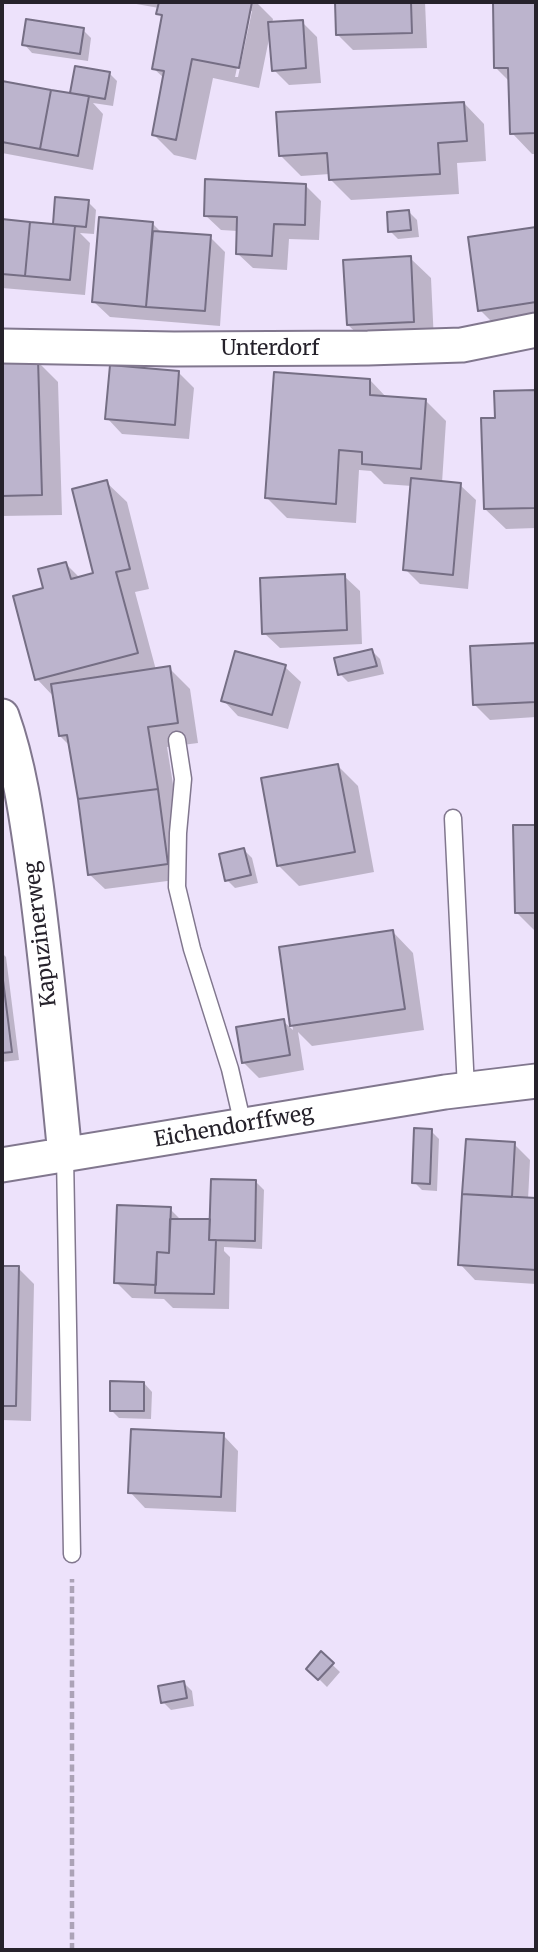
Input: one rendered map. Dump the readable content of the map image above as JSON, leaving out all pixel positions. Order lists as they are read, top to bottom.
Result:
{
  "streets": {
    "street": ["Unterdorf", "Kapuzinerweg", "Eichendorffweg"]
  },
  "crossings": [
    ["Kapuzinerweg", "Eichendorffweg"]
  ]
}
